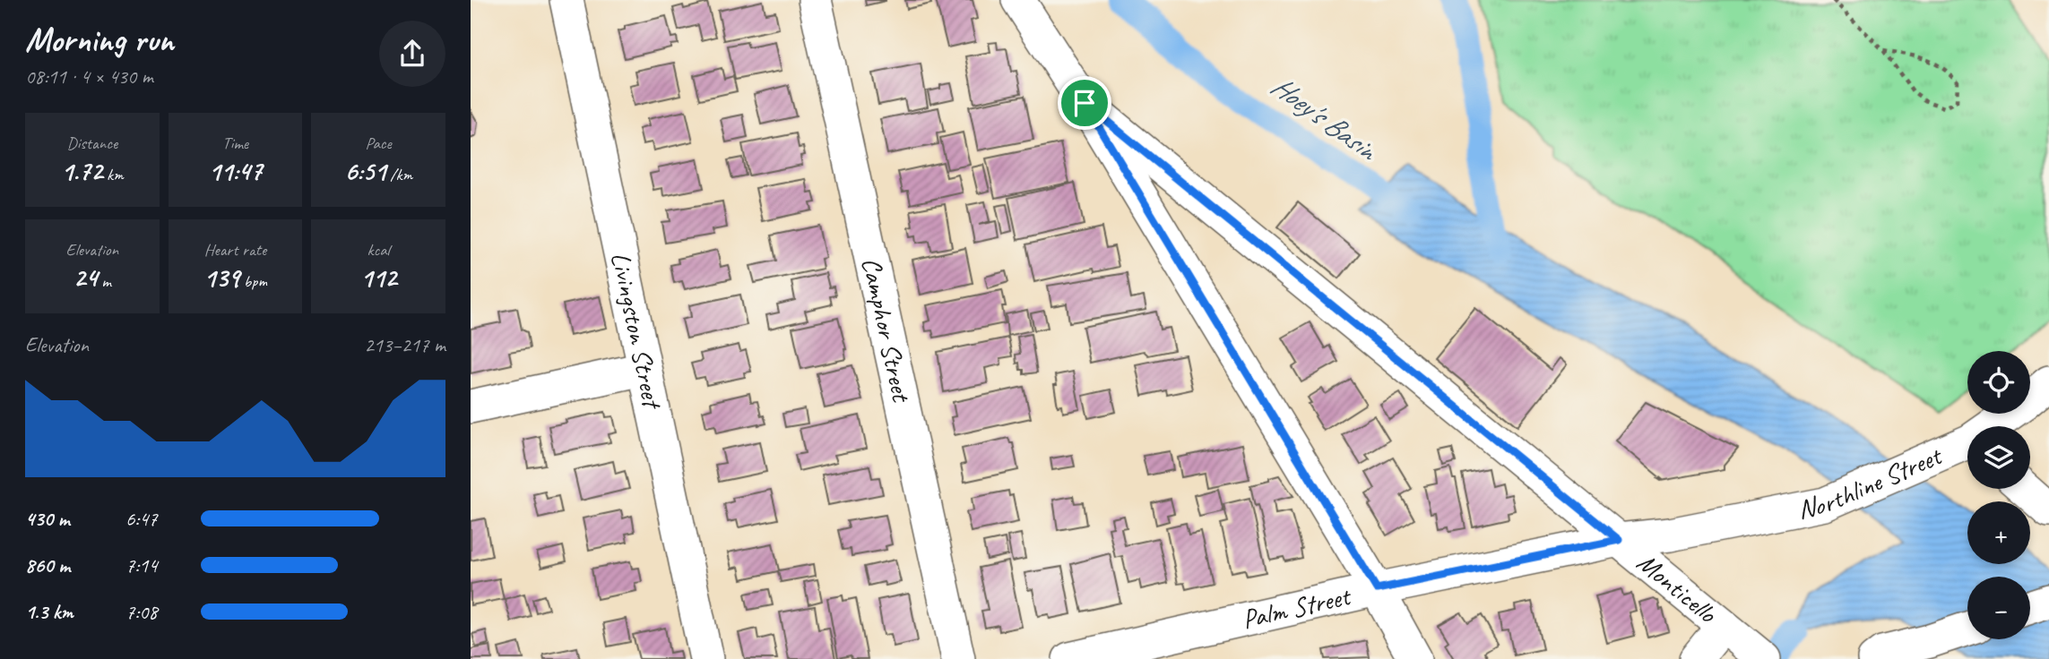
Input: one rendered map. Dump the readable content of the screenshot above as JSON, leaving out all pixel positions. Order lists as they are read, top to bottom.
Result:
{
  "streets": {
    "street": [
      "Livingston Street",
      "Camphor Street",
      "Northline Street",
      "Monticello",
      "Palm Street"
    ]
  },
  "crossings": [
    ["Northline Street", "Palm Street"],
    ["Monticello", "Palm Street"]
  ],
  "water": ["Hoey's Basin"],
  "page": {
    "heading": ["Morning run", "08:11 · 4 × 430 m"],
    "stats": [
      ["Distance", "1.72 km"],
      ["Time", "11:47"],
      ["Pace", "6:51 /km"],
      ["Elevation", "24 m"],
      ["Heart rate", "139 bpm"],
      ["kcal", "112"]
    ],
    "chart": ["Elevation", "213–217 m"],
    "map_buttons": ["+", "−"],
    "list": [
      {
        "name": "430 m",
        "note": "6:47"
      },
      {
        "name": "860 m",
        "note": "7:14"
      },
      {
        "name": "1.3 km",
        "note": "7:08"
      }
    ]
  }
}
